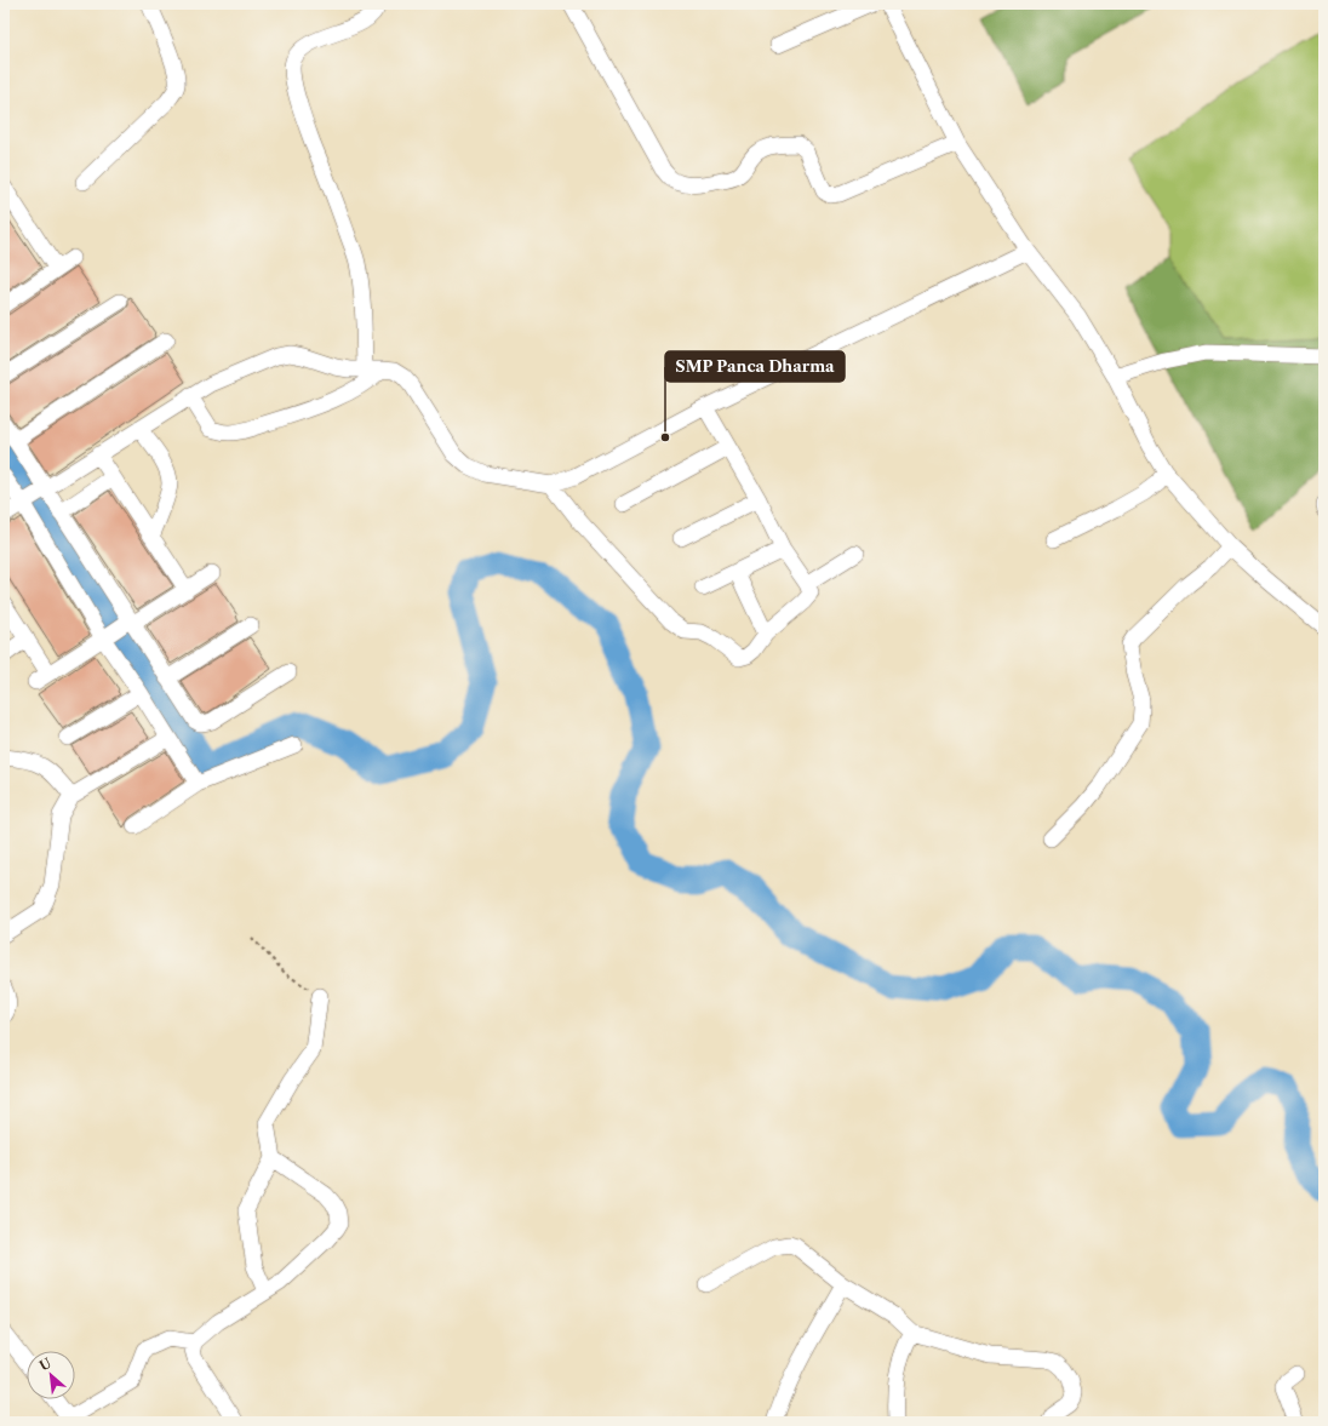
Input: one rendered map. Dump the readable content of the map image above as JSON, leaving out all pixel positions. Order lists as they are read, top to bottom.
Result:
{
  "places": ["SMP Panca Dharma"],
  "north": "top left"
}
